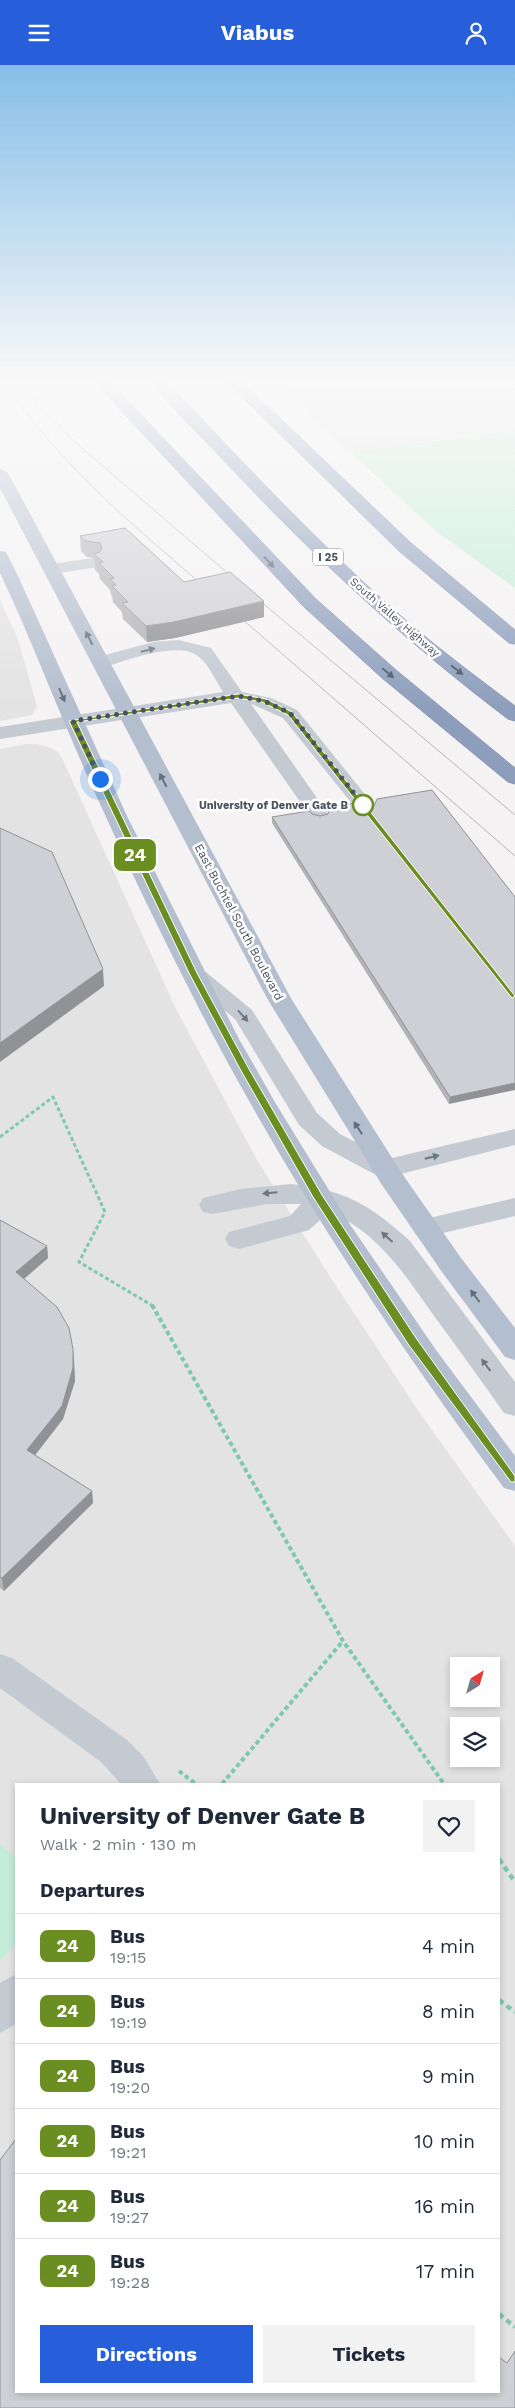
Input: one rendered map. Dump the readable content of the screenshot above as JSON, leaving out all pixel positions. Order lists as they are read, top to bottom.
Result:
{
  "streets": {
    "highway": ["I 25", "South Valley Highway"],
    "main road": ["East Buchtel South Boulevard"]
  },
  "places": ["University of Denver Gate B"],
  "lines": ["bus line 24"],
  "north": "top right",
  "page": {
    "header": "Viabus",
    "on_map": "24",
    "heading": [
      ["University of Denver Gate B", "Walk · 2 min · 130 m"],
      "Departures"
    ],
    "list": [
      {
        "mark": "24",
        "name": "Bus",
        "note": "19:15",
        "value": "4 min"
      },
      {
        "mark": "24",
        "name": "Bus",
        "note": "19:19",
        "value": "8 min"
      },
      {
        "mark": "24",
        "name": "Bus",
        "note": "19:20",
        "value": "9 min"
      },
      {
        "mark": "24",
        "name": "Bus",
        "note": "19:21",
        "value": "10 min"
      },
      {
        "mark": "24",
        "name": "Bus",
        "note": "19:27",
        "value": "16 min"
      },
      {
        "mark": "24",
        "name": "Bus",
        "note": "19:28",
        "value": "17 min"
      }
    ],
    "buttons": ["Directions", "Tickets"]
  }
}
